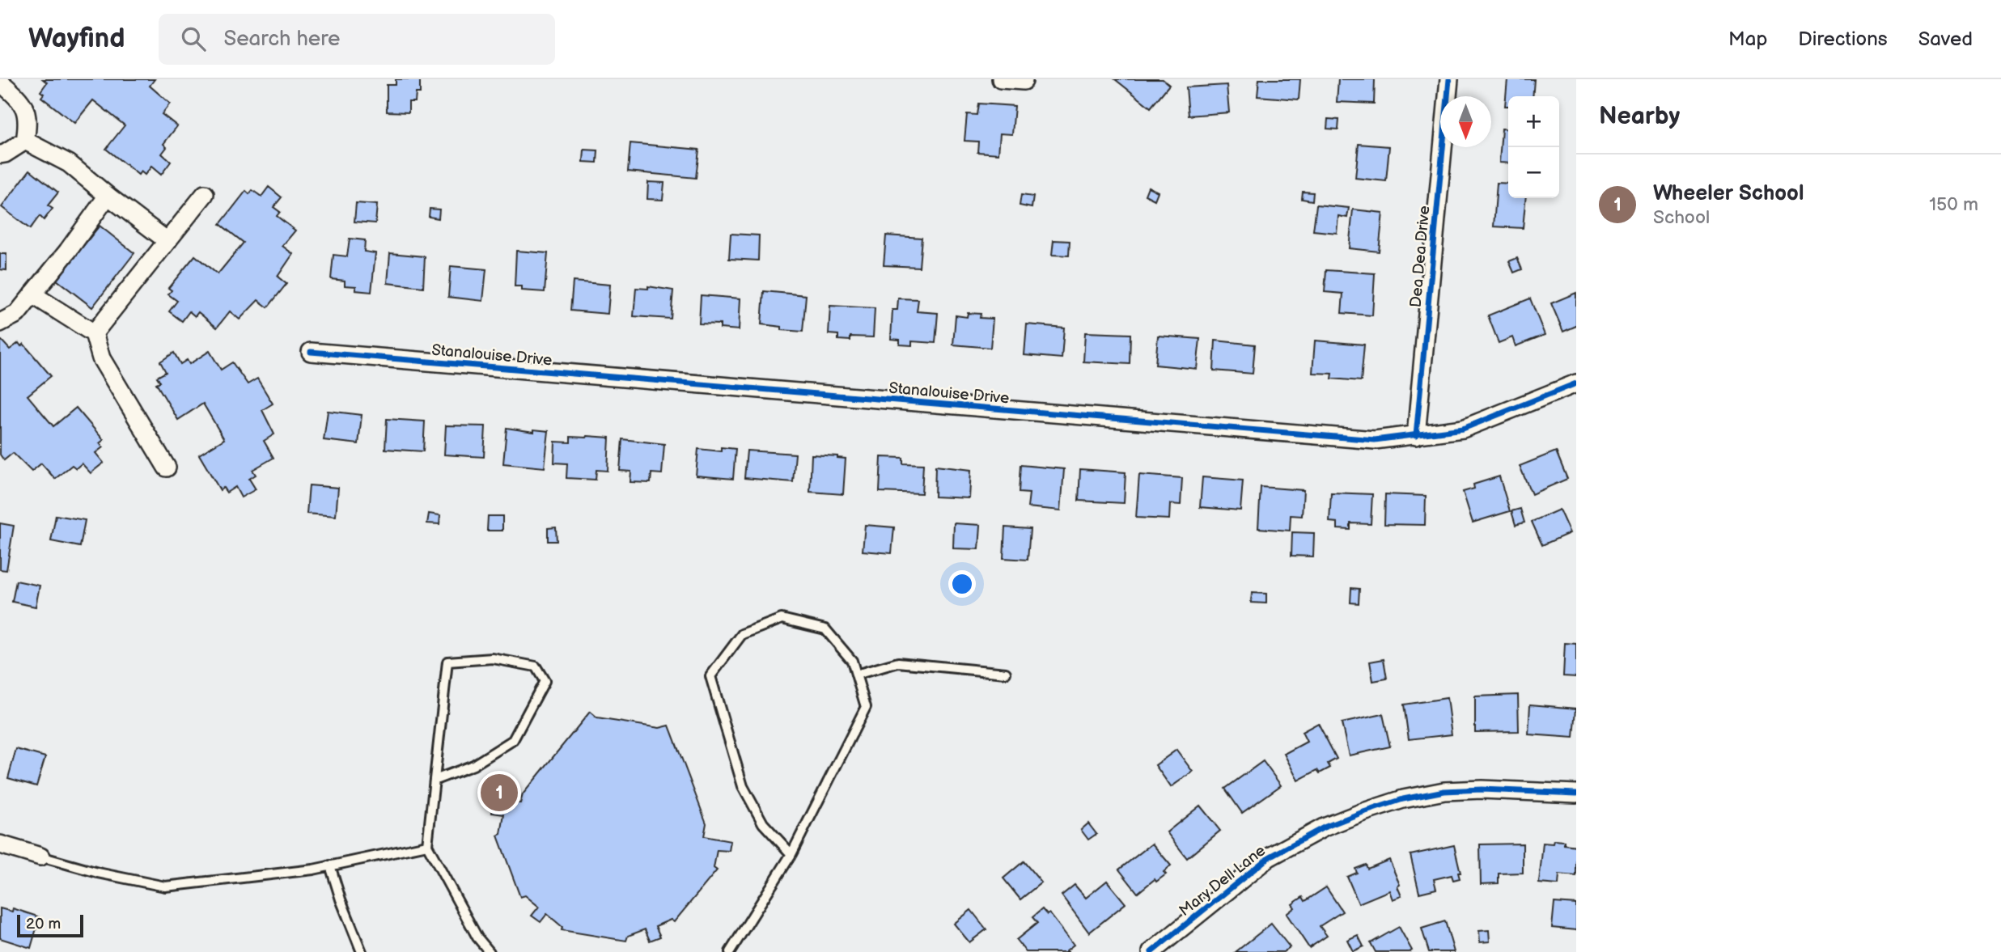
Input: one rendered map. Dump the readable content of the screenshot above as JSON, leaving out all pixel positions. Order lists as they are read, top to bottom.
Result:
{
  "streets": {
    "street": ["Dea Dea Drive", "Stanalouise Drive", "Mary Dell Lane"]
  },
  "crossings": [
    ["Dea Dea Drive", "Stanalouise Drive"]
  ],
  "scale_bar": "20 m",
  "north": "bottom",
  "page": {
    "header": "Wayfind",
    "search": "Search here",
    "nav": ["Map", "Directions", "Saved"],
    "heading": "Nearby",
    "map_buttons": ["+", "−"],
    "list": [
      {
        "mark": "1",
        "name": "Wheeler School",
        "note": "School",
        "value": "150 m"
      }
    ],
    "pins": "1",
    "scale": "20 m"
  }
}
